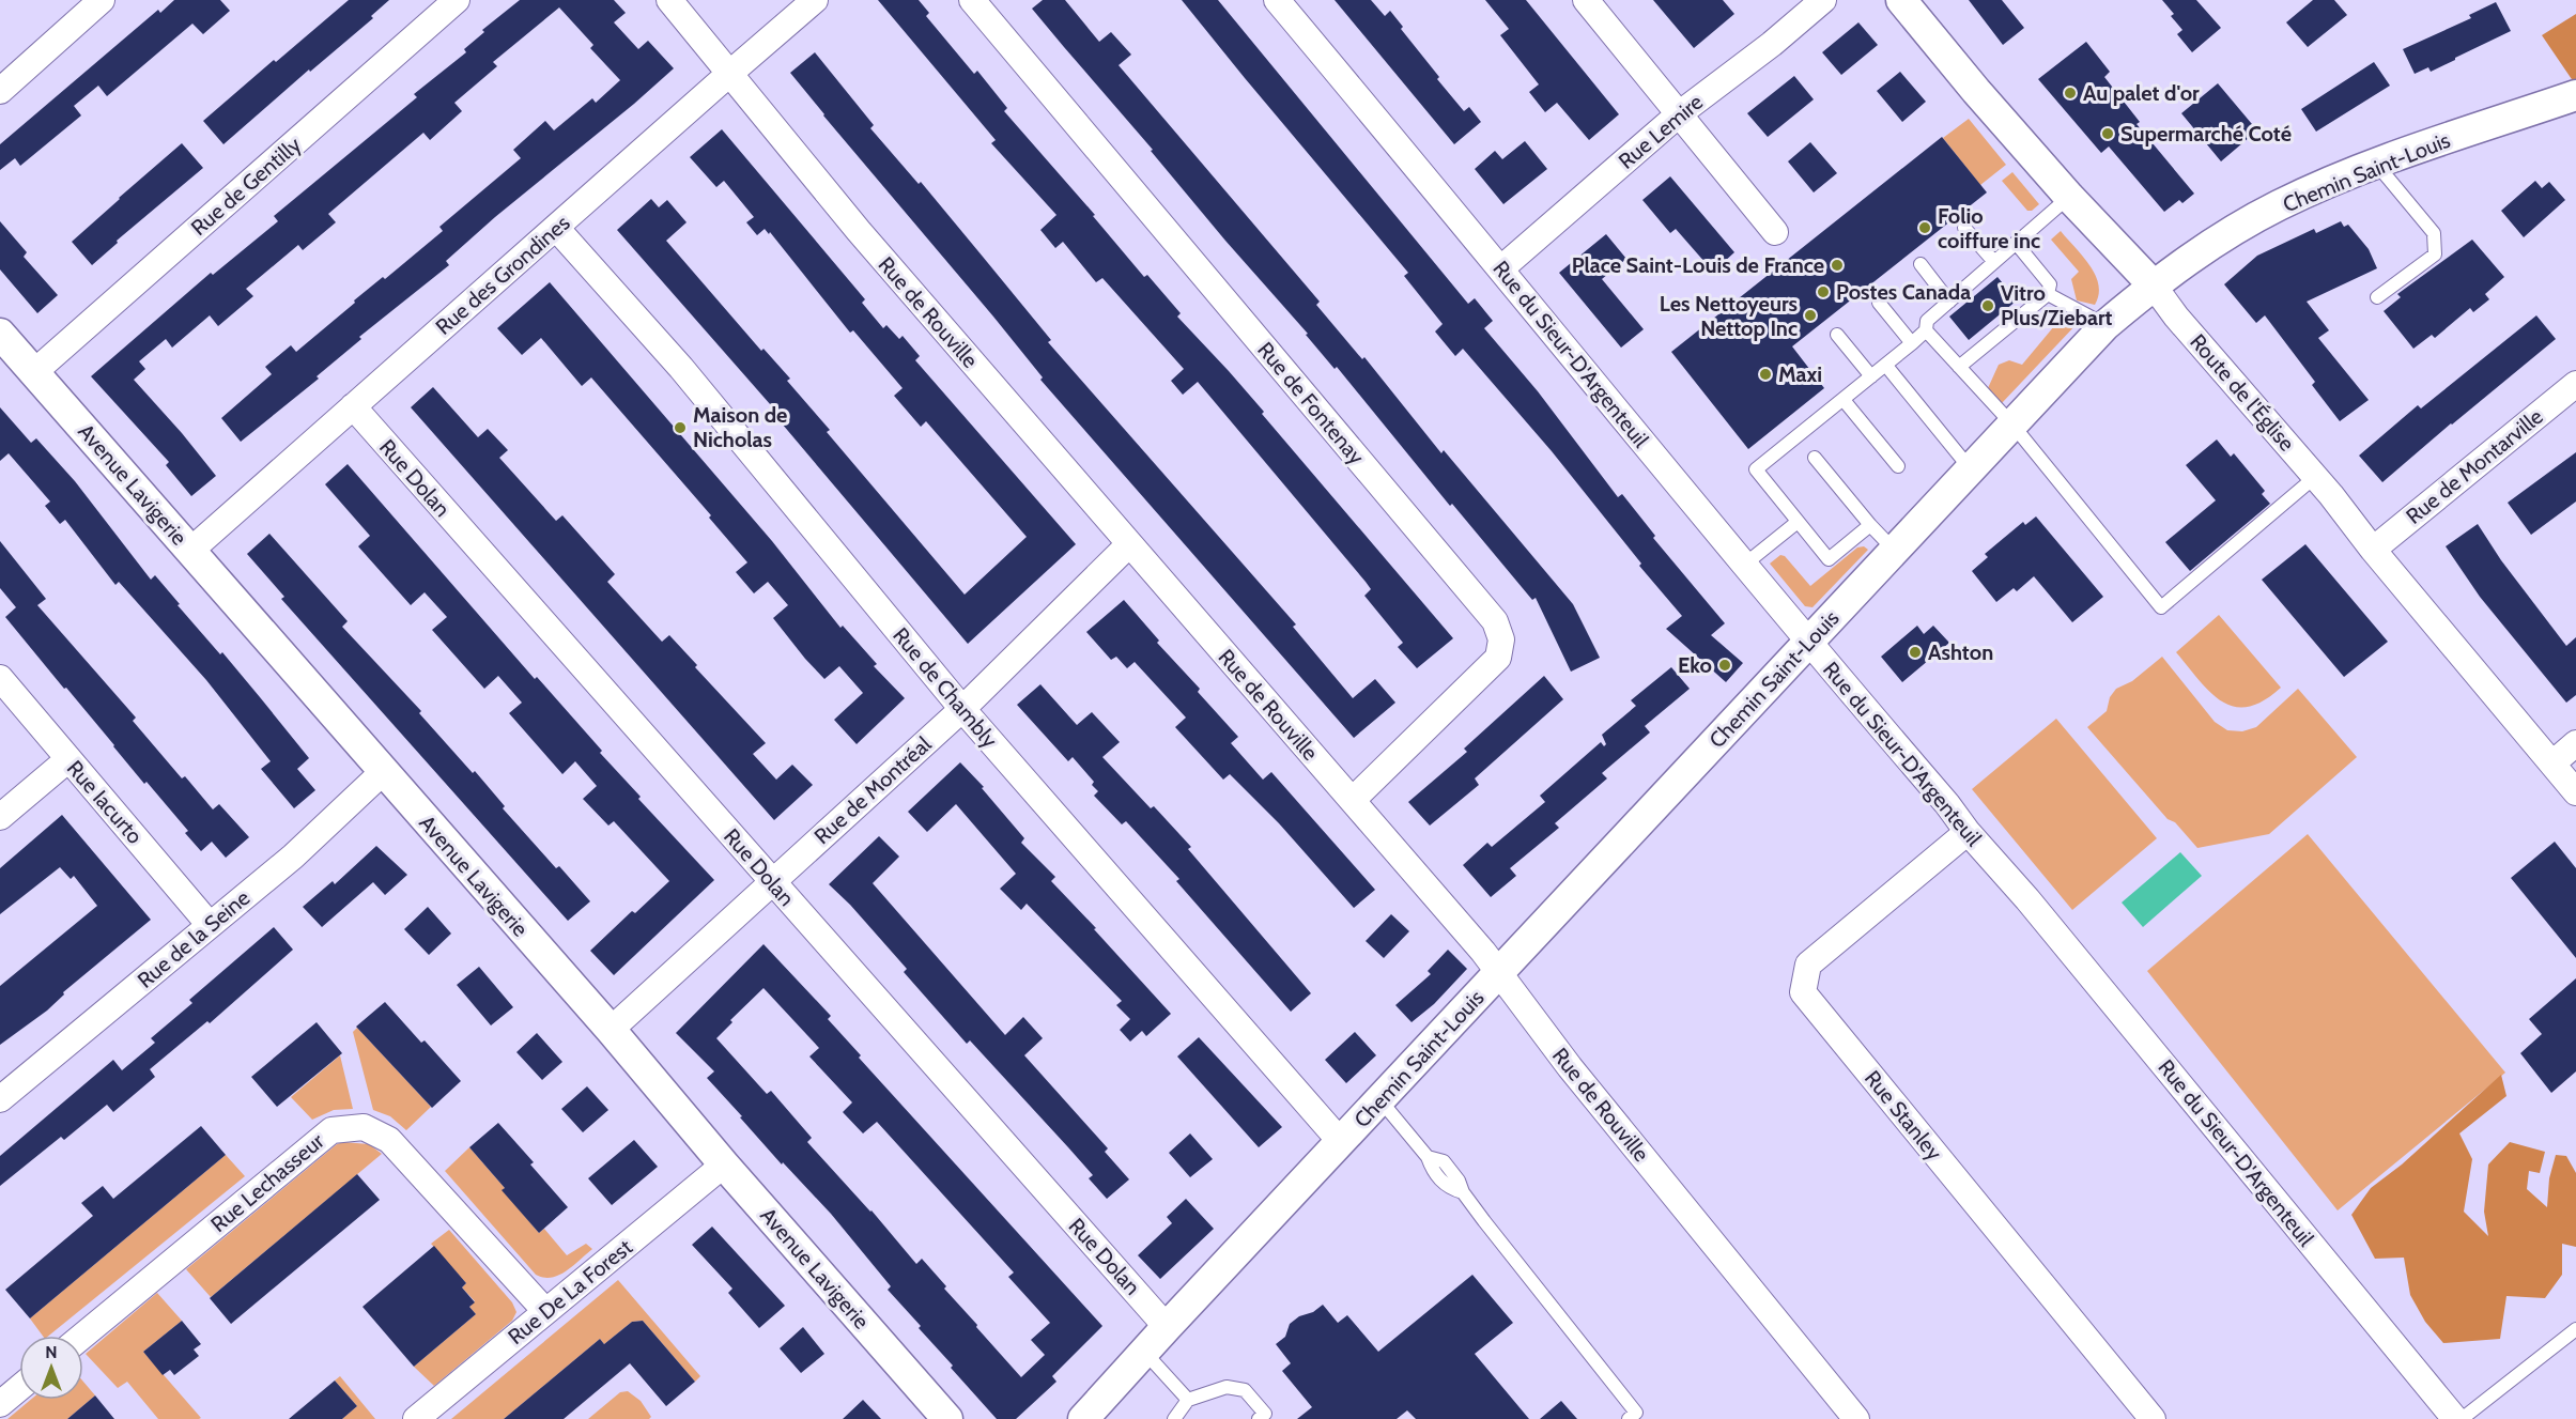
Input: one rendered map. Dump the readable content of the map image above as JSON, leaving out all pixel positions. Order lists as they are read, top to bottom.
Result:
{
  "streets": {
    "street": [
      "Rue Lemire",
      "Chemin Saint-Louis",
      "Rue de Gentilly",
      "Rue des Grondines",
      "Rue de Rouville",
      "Rue du Sieur-D'Argenteuil",
      "Route de l'Église",
      "Rue de Fontenay",
      "Rue de Montarville",
      "Rue Dolan",
      "Avenue Lavigerie",
      "Rue de Chambly",
      "Rue de Montréal",
      "Rue Iacurto",
      "Rue de la Seine",
      "Rue Stanley",
      "Rue Lechasseur",
      "Rue De La Forest"
    ]
  },
  "crossings": [
    ["Rue Lemire", "Rue du Sieur-D'Argenteuil"],
    ["Chemin Saint-Louis", "Rue de Rouville"],
    ["Chemin Saint-Louis", "Rue du Sieur-D'Argenteuil"],
    ["Chemin Saint-Louis", "Route de l'Église"],
    ["Chemin Saint-Louis", "Rue Dolan"],
    ["Chemin Saint-Louis", "Rue de Chambly"],
    ["Rue de Gentilly", "Avenue Lavigerie"],
    ["Rue des Grondines", "Rue de Rouville"],
    ["Rue des Grondines", "Rue Dolan"],
    ["Rue des Grondines", "Avenue Lavigerie"],
    ["Rue des Grondines", "Rue de Chambly"],
    ["Rue de Rouville", "Rue de Fontenay"],
    ["Rue de Rouville", "Rue de Montréal"],
    ["Rue du Sieur-D'Argenteuil", "Rue Stanley"],
    ["Route de l'Église", "Rue de Montarville"],
    ["Rue Dolan", "Rue de Montréal"],
    ["Avenue Lavigerie", "Rue de Montréal"],
    ["Avenue Lavigerie", "Rue de la Seine"],
    ["Avenue Lavigerie", "Rue De La Forest"],
    ["Rue de Chambly", "Rue de Montréal"],
    ["Rue Iacurto", "Rue de la Seine"],
    ["Rue Lechasseur", "Rue De La Forest"]
  ],
  "places": [
    "Au palet d'or",
    "Supermarché Coté",
    "Folio coiffure inc",
    "Place Saint-Louis de France",
    "Postes Canada",
    "Vitro Plus/Ziebart",
    "Les Nettoyeurs Nettop Inc",
    "Maxi",
    "Maison de Nicholas",
    "Ashton",
    "Eko"
  ],
  "north": "top"
}
